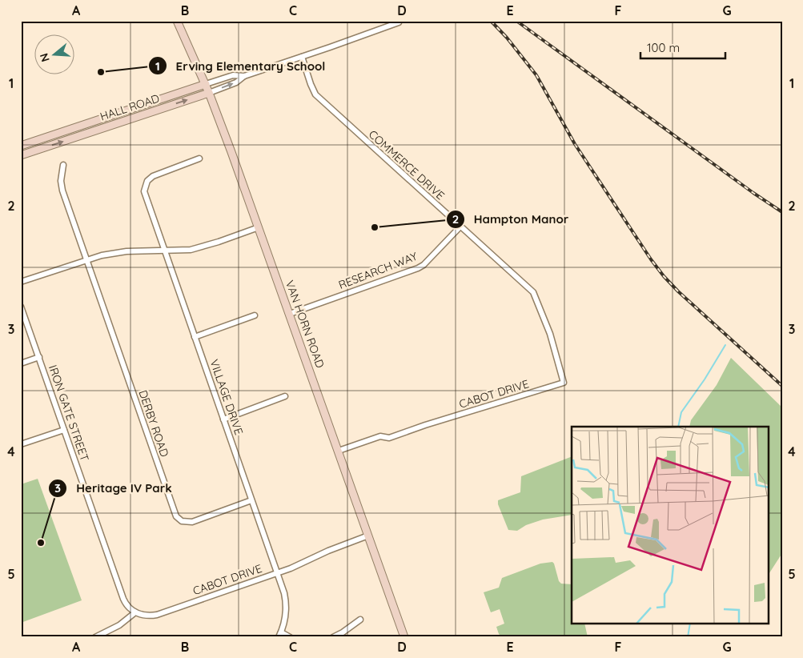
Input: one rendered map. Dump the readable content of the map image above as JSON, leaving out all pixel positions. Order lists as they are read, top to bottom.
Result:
{
  "streets": {
    "main road": ["HALL ROAD", "VAN HORN ROAD"],
    "street": [
      "COMMERCE DRIVE",
      "RESEARCH WAY",
      "CABOT DRIVE",
      "VILLAGE DRIVE",
      "IRON GATE STREET",
      "DERBY ROAD"
    ]
  },
  "crossings": [
    ["HALL ROAD", "COMMERCE DRIVE"],
    ["HALL ROAD", "VAN HORN ROAD"],
    ["COMMERCE DRIVE", "RESEARCH WAY"],
    ["COMMERCE DRIVE", "CABOT DRIVE"],
    ["RESEARCH WAY", "VAN HORN ROAD"],
    ["VAN HORN ROAD", "CABOT DRIVE"],
    ["CABOT DRIVE", "VILLAGE DRIVE"],
    ["CABOT DRIVE", "IRON GATE STREET"],
    ["VILLAGE DRIVE", "DERBY ROAD"]
  ],
  "one_way": ["HALL ROAD"],
  "places": ["Erving Elementary School", "Hampton Manor", "Heritage IV Park"],
  "scale_bar": "100 m",
  "north": "left",
  "grid": {
    "columns": [
      "A",
      "B",
      "C",
      "D",
      "E",
      "F",
      "G"
    ],
    "rows": [
      "1",
      "2",
      "3",
      "4",
      "5"
    ]
  }
}
